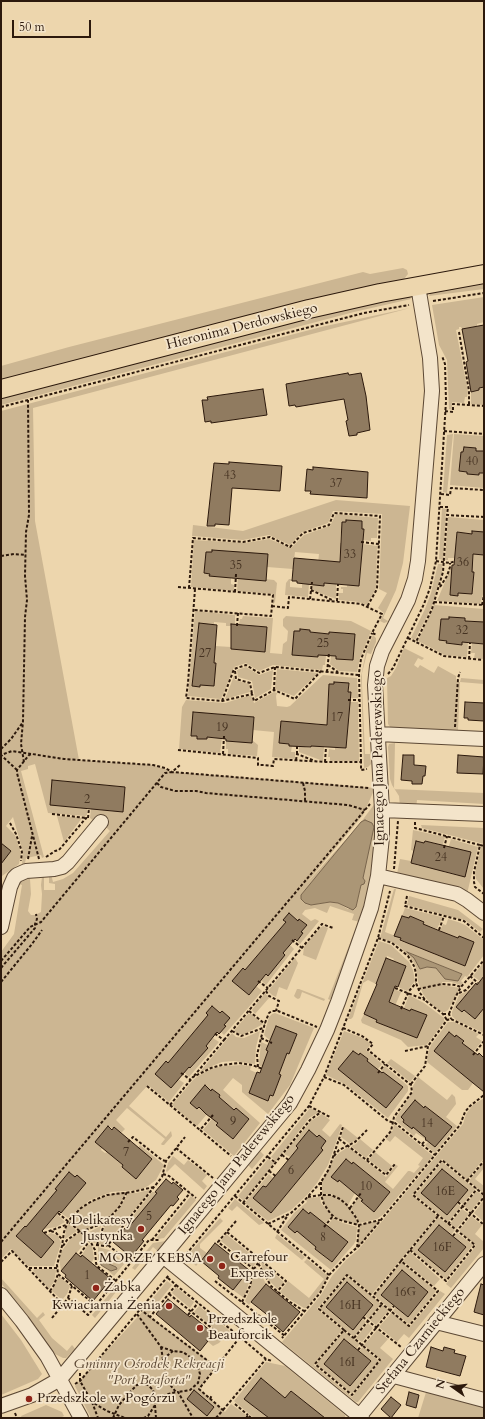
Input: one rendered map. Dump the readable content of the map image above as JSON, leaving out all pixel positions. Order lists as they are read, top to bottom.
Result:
{
  "streets": {
    "main road": ["Hieronima Derdowskiego"],
    "street": ["Ignacego Jana Paderewskiego", "Stefana Czarnieckiego"]
  },
  "crossings": [
    ["Hieronima Derdowskiego", "Ignacego Jana Paderewskiego"]
  ],
  "parks": ["Gminny Ośrodek Rekreacji \"Port Beaforta\""],
  "places": [
    "Delikatesy Justynka",
    "MORZE KEBSA",
    "Carrefour Express",
    "Żabka",
    "Kwiaciarnia Żenia",
    "Przedszkole Beauforcik",
    "Przedszkole w Pogórzu"
  ],
  "house_numbers": [
    "40",
    "43",
    "37",
    "33",
    "36",
    "35",
    "32",
    "25",
    "27",
    "17",
    "19",
    "2",
    "24",
    "9",
    "14",
    "7",
    "6",
    "10",
    "16E",
    "5",
    "8",
    "16F",
    "1",
    "16G",
    "16H",
    "16I"
  ],
  "scale_bar": "50 m",
  "north": "left"
}
